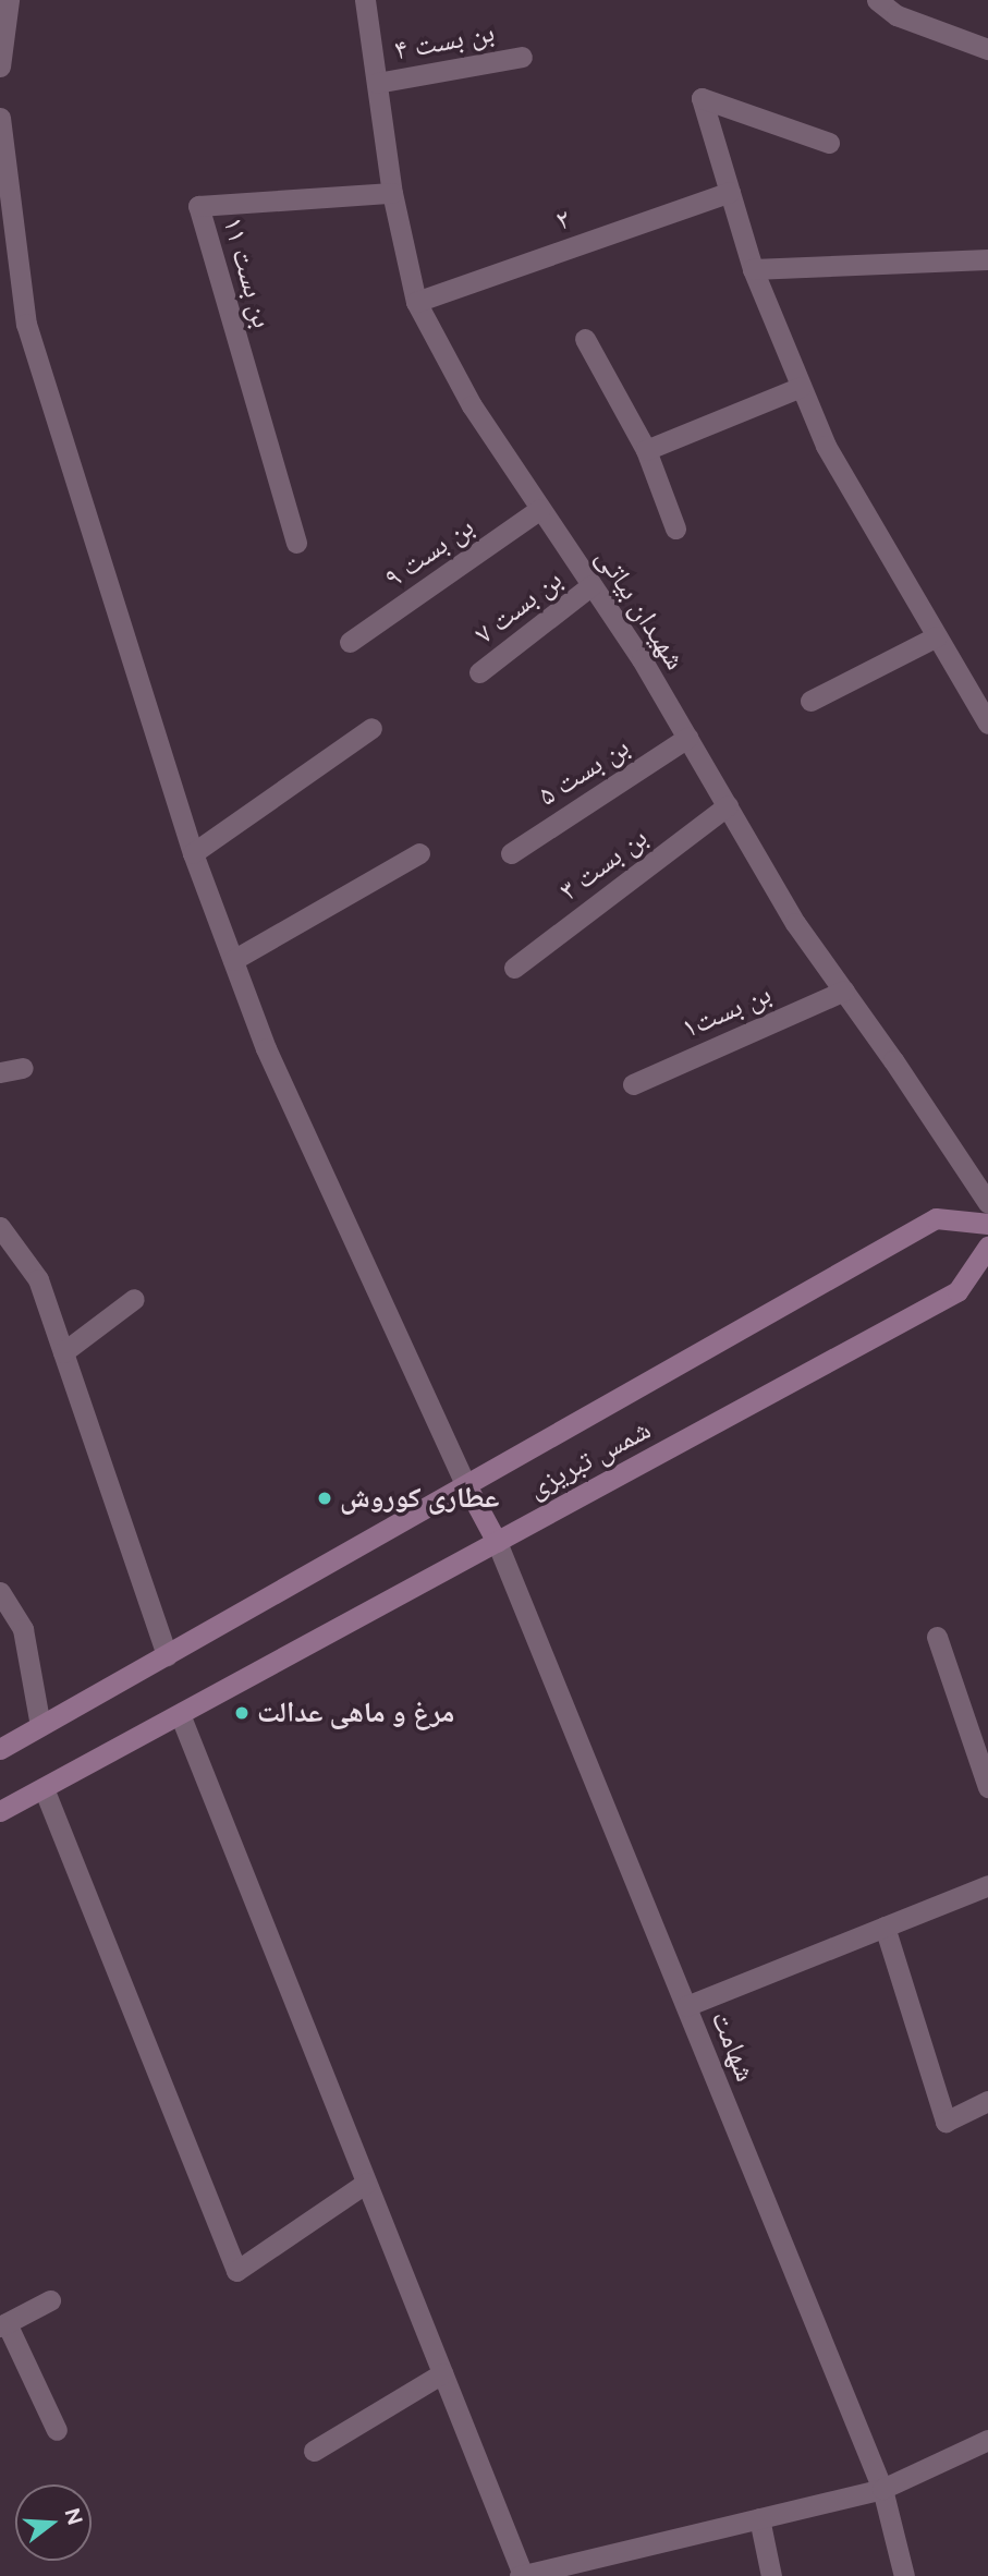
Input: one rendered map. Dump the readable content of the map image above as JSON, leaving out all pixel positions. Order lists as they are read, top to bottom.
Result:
{
  "streets": {
    "main road": ["شمس تبریزی"],
    "street": [
      "بن بست ۴",
      "۲",
      "بن بست ۱۱",
      "بن بست ۹",
      "بن بست ۷",
      "شهیدان بیاتی",
      "بن بست ۵",
      "بن بست ۳",
      "بن بست۱",
      "شهامت"
    ]
  },
  "crossings": [
    ["بن بست ۴", "شهیدان بیاتی"],
    ["۲", "شهیدان بیاتی"],
    ["بن بست ۱۱", "شهیدان بیاتی"],
    ["بن بست ۹", "شهیدان بیاتی"],
    ["بن بست ۷", "شهیدان بیاتی"],
    ["شهیدان بیاتی", "بن بست ۵"],
    ["شهیدان بیاتی", "بن بست ۳"],
    ["شهیدان بیاتی", "بن بست۱"],
    ["شمس تبریزی", "شهامت"]
  ],
  "places": ["عطاری کوروش", "مرغ و ماهی عدالت"],
  "north": "right"
}
